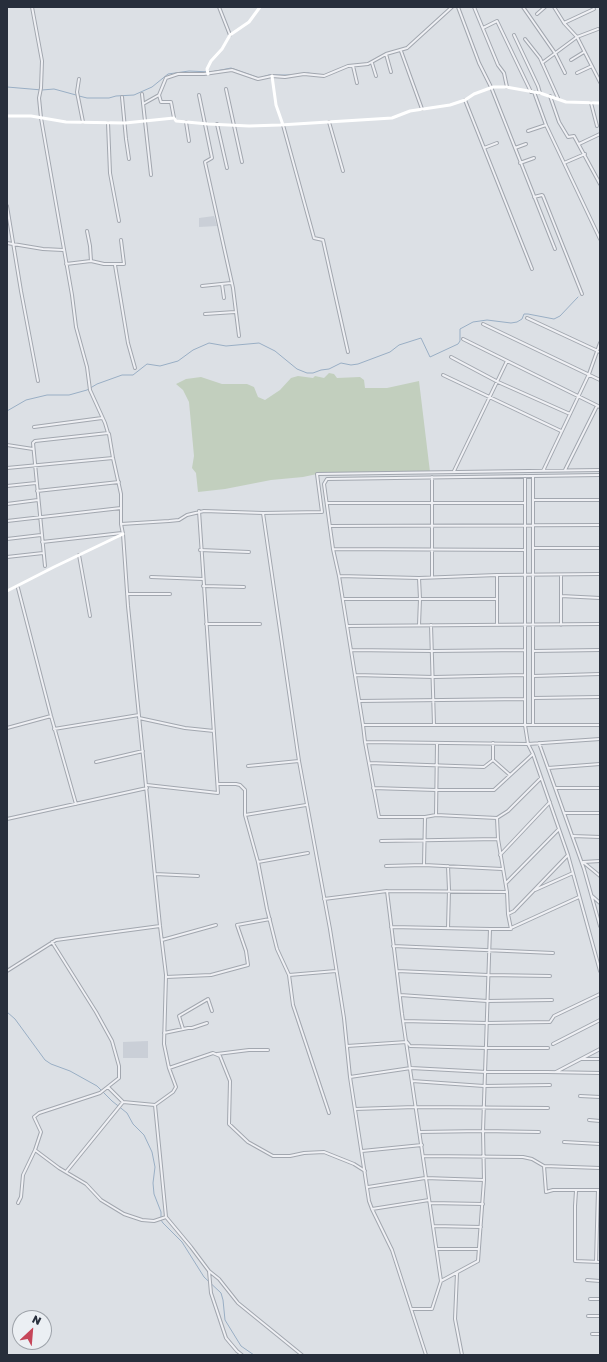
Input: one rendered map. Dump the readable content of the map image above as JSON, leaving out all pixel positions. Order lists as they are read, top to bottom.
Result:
{
  "north": "top right"
}
